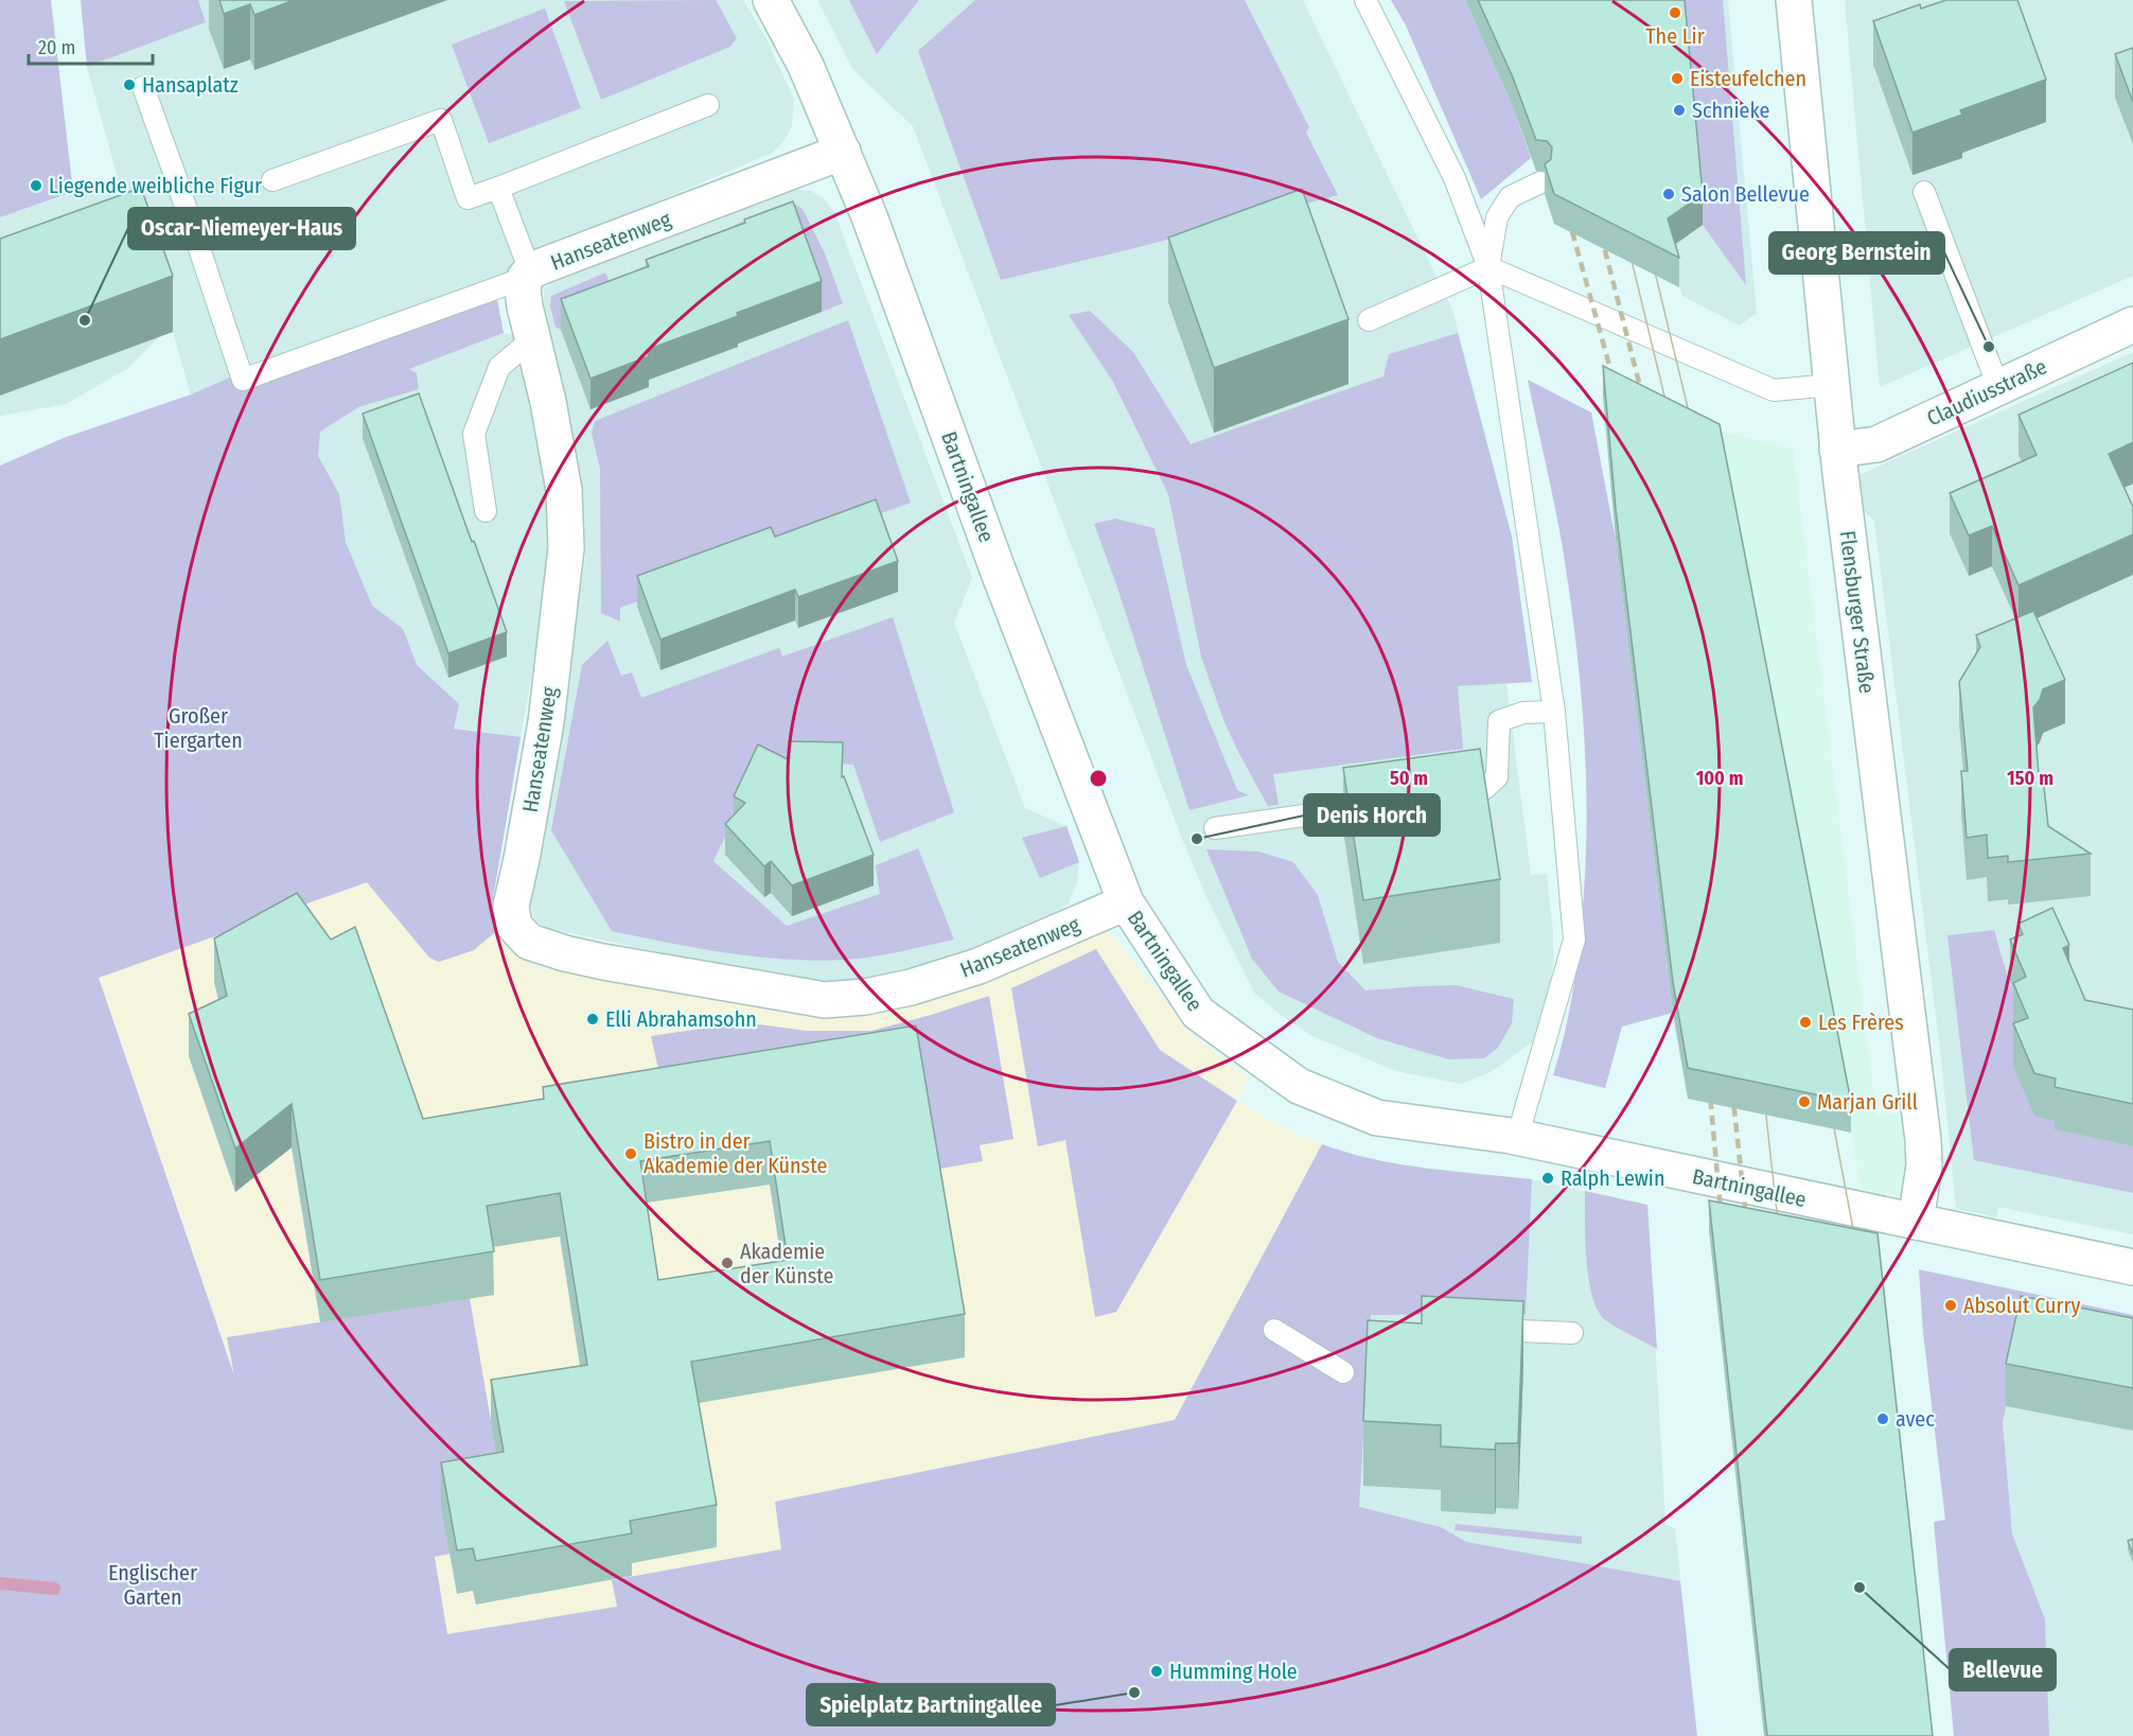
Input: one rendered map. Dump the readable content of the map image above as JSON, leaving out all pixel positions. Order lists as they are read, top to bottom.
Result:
{
  "streets": {
    "street": [
      "Hanseatenweg",
      "Claudiusstraße",
      "Bartningallee",
      "Flensburger Straße"
    ]
  },
  "crossings": [
    ["Hanseatenweg", "Bartningallee"],
    ["Claudiusstraße", "Flensburger Straße"],
    ["Bartningallee", "Flensburger Straße"]
  ],
  "parks": ["Großer Tiergarten", "Englischer Garten"],
  "places": [
    "The Lir",
    "Eisteufelchen",
    "Hansaplatz",
    "Schnieke",
    "Liegende weibliche Figur",
    "Salon Bellevue",
    "Oscar-Niemeyer-Haus",
    "Georg Bernstein",
    "Denis Horch",
    "Elli Abrahamsohn",
    "Les Frères",
    "Marjan Grill",
    "Bistro in der Akademie der Künste",
    "Ralph Lewin",
    "Akademie der Künste",
    "Absolut Curry",
    "avec",
    "Bellevue",
    "Humming Hole",
    "Spielplatz Bartningallee"
  ],
  "scale_bar": "20 m",
  "rings": ["50 m", "100 m", "150 m"]
}
